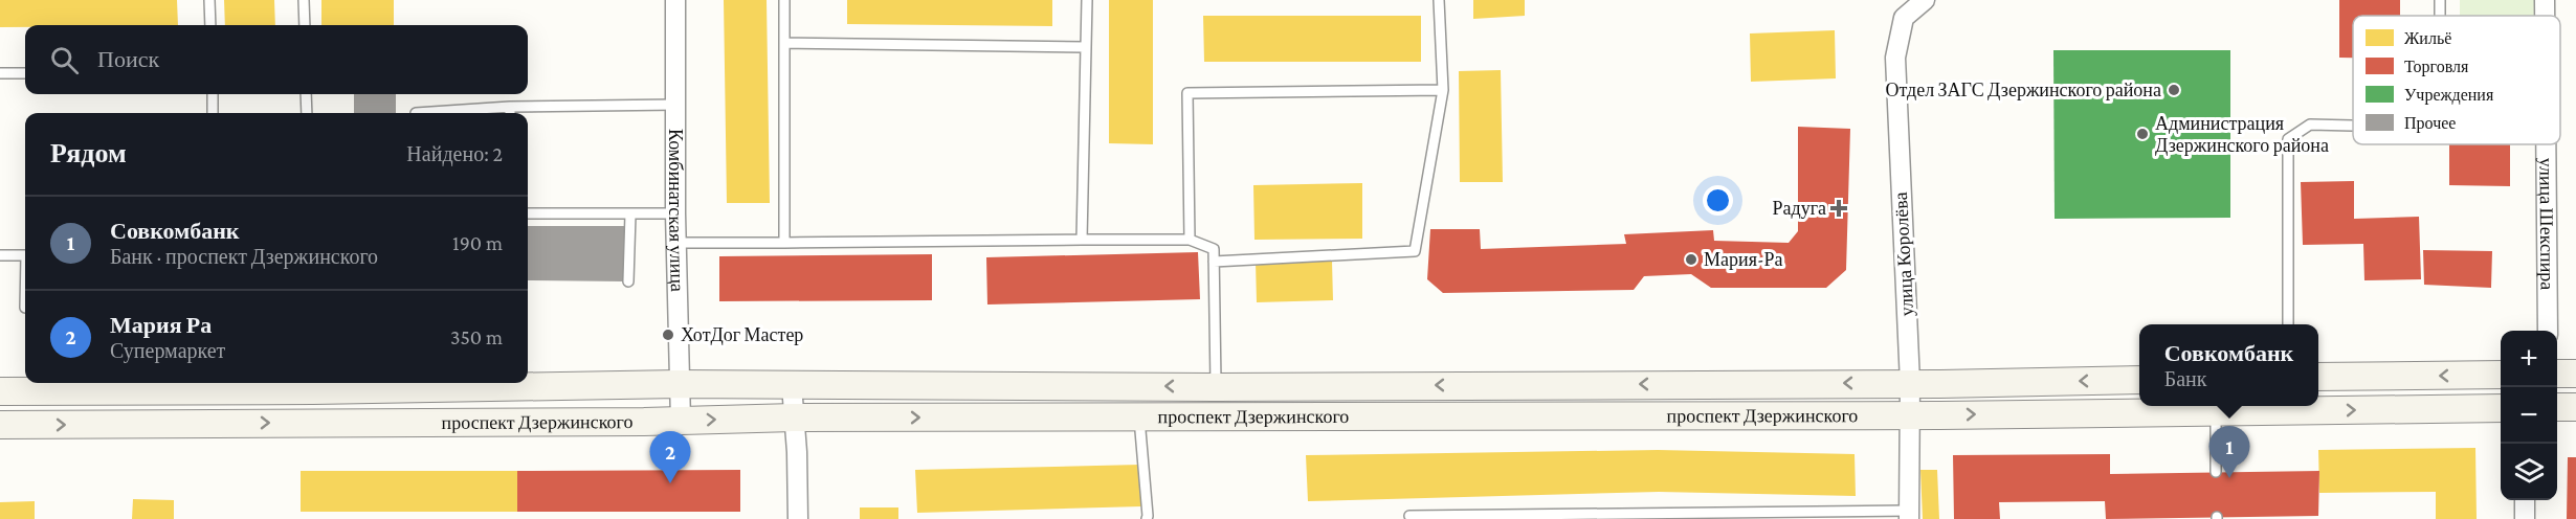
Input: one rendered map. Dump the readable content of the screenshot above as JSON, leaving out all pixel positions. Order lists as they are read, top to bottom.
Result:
{
  "streets": {
    "main road": ["проспект Дзержинского"],
    "street": ["Комбинатская улица", "улица Шекспира", "улица Королёва"]
  },
  "crossings": [
    ["Комбинатская улица", "проспект Дзержинского"],
    ["улица Королёва", "проспект Дзержинского"]
  ],
  "places": {
    "other": [
      "Отдел ЗАГС Дзержинского района",
      "Администрация Дзержинского района",
      "Мария-Ра",
      "ХотДог Мастер"
    ],
    "health": ["Радуга"]
  },
  "legend": [
    "Жильё",
    "Торговля",
    "Учреждения",
    "Прочее"
  ],
  "page": {
    "search": "Поиск",
    "heading": ["Рядом", "Найдено: 2"],
    "list": [
      {
        "mark": "1",
        "name": "Совкомбанк",
        "note": "Банк · проспект Дзержинского",
        "value": "190 m"
      },
      {
        "mark": "2",
        "name": "Мария Ра",
        "note": "Супермаркет",
        "value": "350 m"
      }
    ],
    "popup": ["Совкомбанк", "Банк"],
    "map_buttons": ["+", "−"],
    "pins": ["1", "2"]
  }
}
